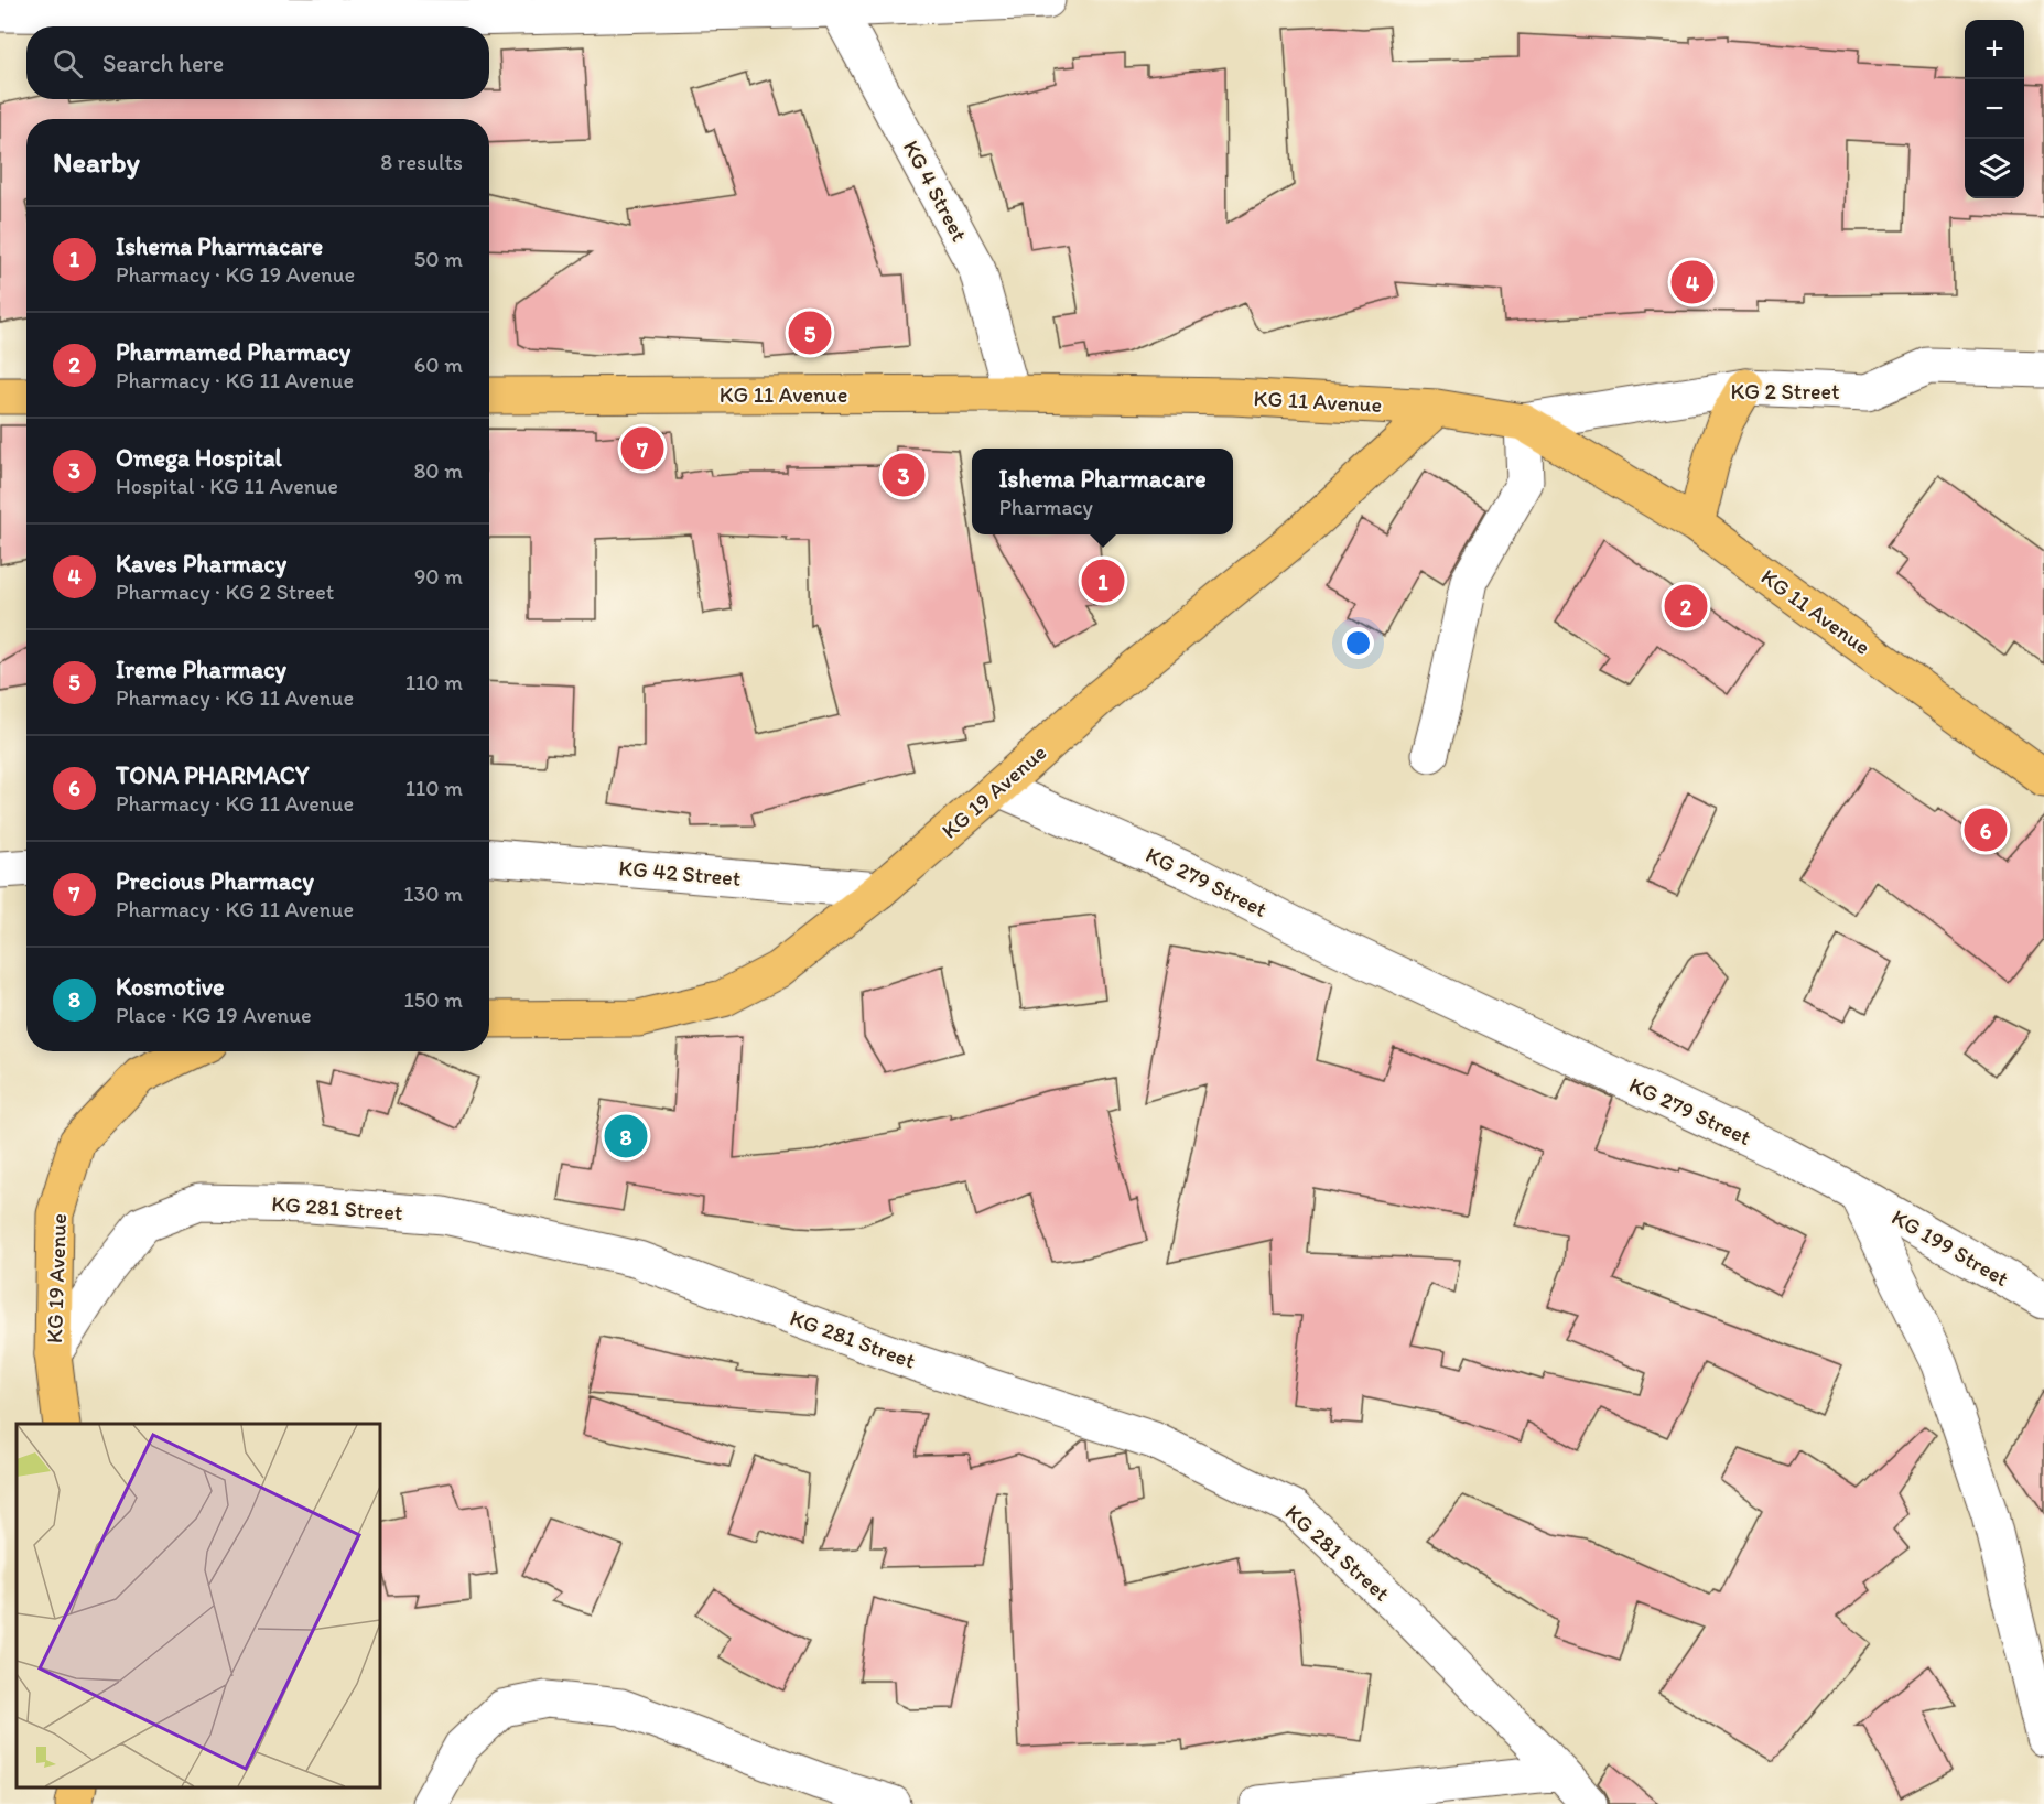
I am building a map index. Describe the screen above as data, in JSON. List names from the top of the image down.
{
  "streets": {
    "main road": ["KG 11 Avenue", "KG 19 Avenue"],
    "street": [
      "KG 4 Street",
      "KG 2 Street",
      "KG 42 Street",
      "KG 279 Street",
      "KG 281 Street",
      "KG 199 Street"
    ]
  },
  "crossings": [
    ["KG 4 Street", "KG 11 Avenue"],
    ["KG 2 Street", "KG 11 Avenue"],
    ["KG 11 Avenue", "KG 19 Avenue"],
    ["KG 19 Avenue", "KG 42 Street"],
    ["KG 19 Avenue", "KG 279 Street"],
    ["KG 19 Avenue", "KG 281 Street"],
    ["KG 279 Street", "KG 199 Street"]
  ],
  "page": {
    "map_buttons": ["+", "−"],
    "search": "Search here",
    "heading": ["Nearby", "8 results"],
    "list": [
      {
        "mark": "1",
        "name": "Ishema Pharmacare",
        "note": "Pharmacy · KG 19 Avenue",
        "value": "50 m"
      },
      {
        "mark": "2",
        "name": "Pharmamed Pharmacy",
        "note": "Pharmacy · KG 11 Avenue",
        "value": "60 m"
      },
      {
        "mark": "3",
        "name": "Omega Hospital",
        "note": "Hospital · KG 11 Avenue",
        "value": "80 m"
      },
      {
        "mark": "4",
        "name": "Kaves Pharmacy",
        "note": "Pharmacy · KG 2 Street",
        "value": "90 m"
      },
      {
        "mark": "5",
        "name": "Ireme Pharmacy",
        "note": "Pharmacy · KG 11 Avenue",
        "value": "110 m"
      },
      {
        "mark": "6",
        "name": "TONA PHARMACY",
        "note": "Pharmacy · KG 11 Avenue",
        "value": "110 m"
      },
      {
        "mark": "7",
        "name": "Precious Pharmacy",
        "note": "Pharmacy · KG 11 Avenue",
        "value": "130 m"
      },
      {
        "mark": "8",
        "name": "Kosmotive",
        "note": "Place · KG 19 Avenue",
        "value": "150 m"
      }
    ],
    "pins": [
      "4",
      "5",
      "7",
      "3",
      "1",
      "2",
      "6",
      "8"
    ],
    "popup": ["Ishema Pharmacare", "Pharmacy"]
  }
}
